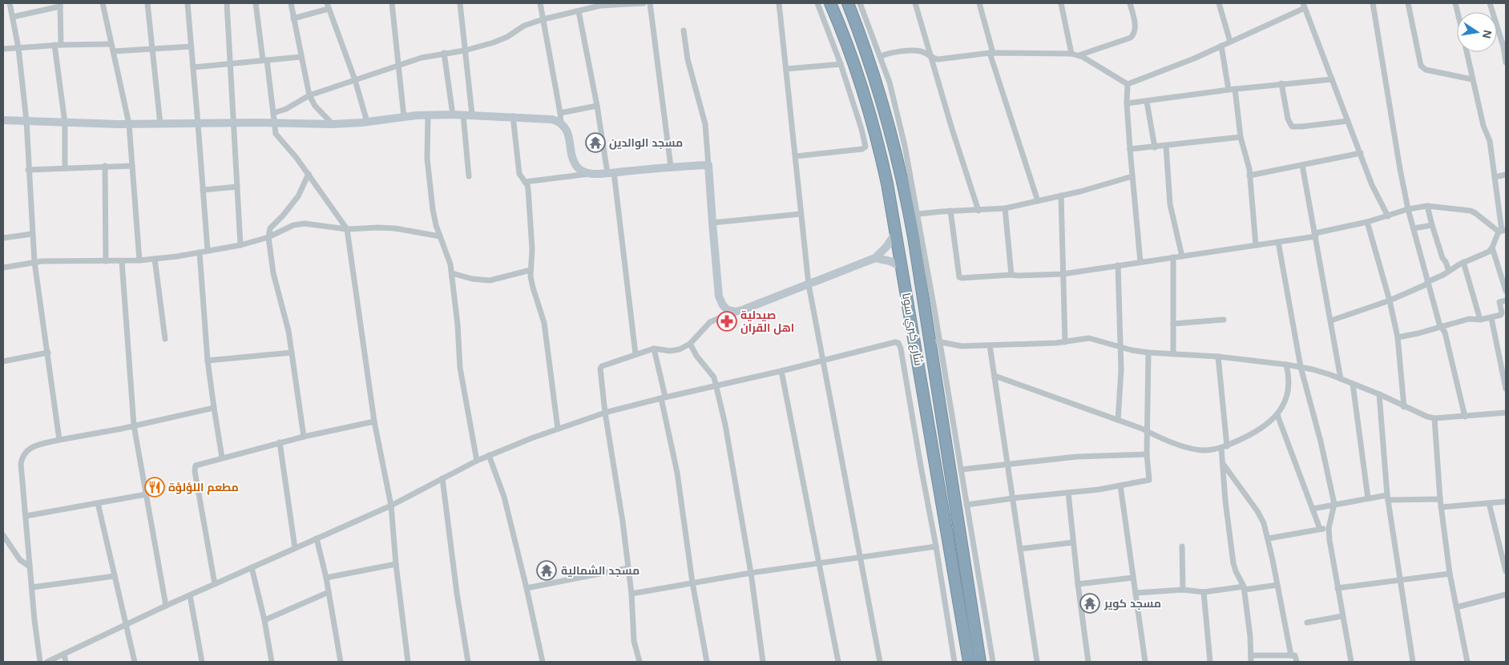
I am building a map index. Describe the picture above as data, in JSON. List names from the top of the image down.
{
  "streets": {
    "highway": ["شارع كبري سوبا"]
  },
  "places": {
    "temple": ["مسجد الوالدين", "مسجد الشمالية", "مسجد كوير"],
    "pharmacy": ["صيدلية اهل القران"],
    "restaurant": ["مطعم اللؤلؤة"]
  },
  "north": "right"
}
